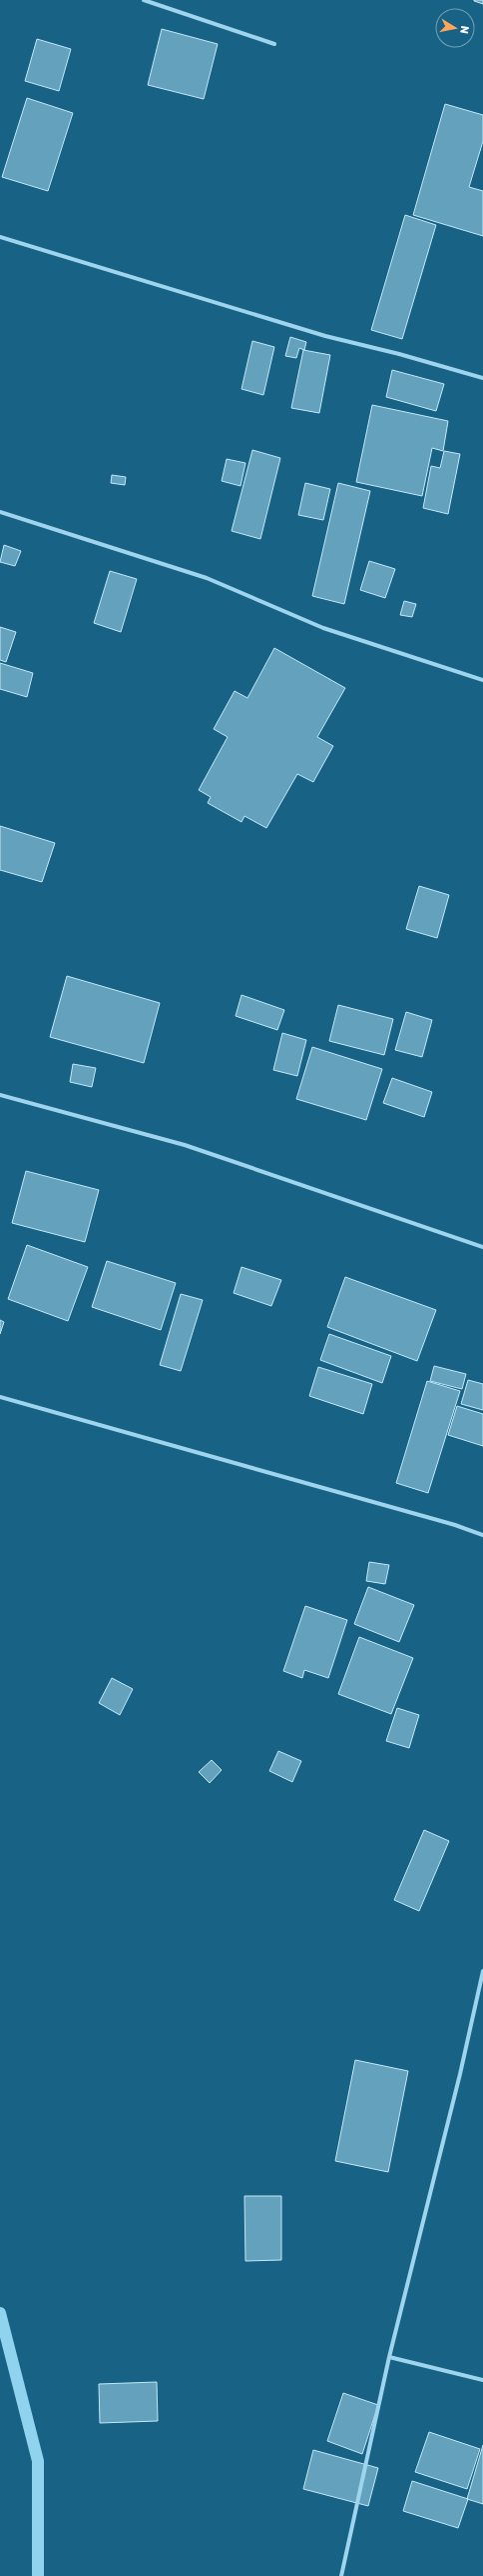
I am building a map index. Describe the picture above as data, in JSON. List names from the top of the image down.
{
  "north": "right"
}
